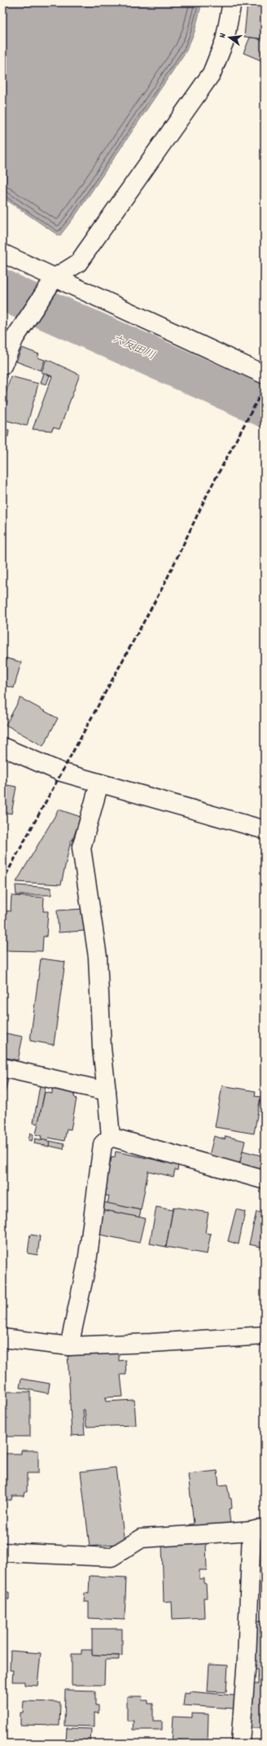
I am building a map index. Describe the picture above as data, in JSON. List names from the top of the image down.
{
  "water": ["六反田川"],
  "north": "left"
}
